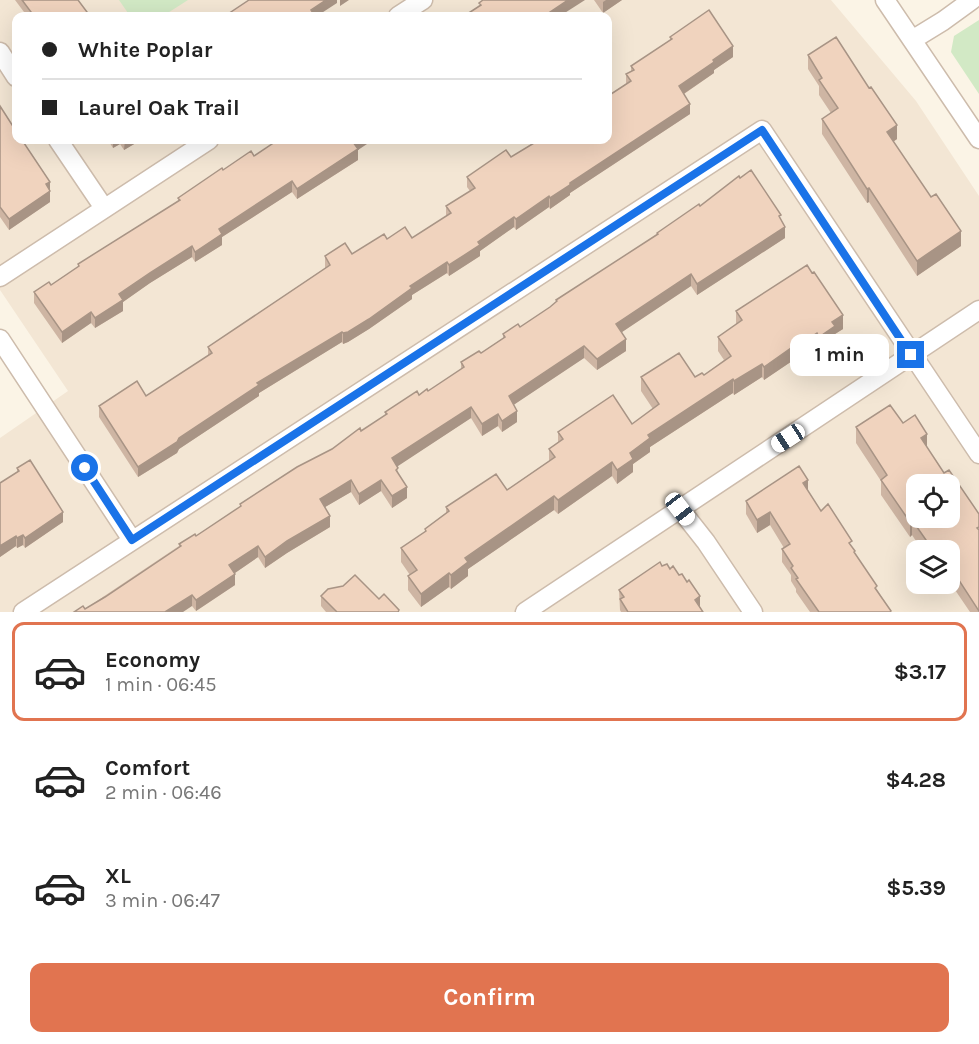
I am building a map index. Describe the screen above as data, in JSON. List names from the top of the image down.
{
  "page": {
    "banner": ["White Poplar", "Laurel Oak Trail"],
    "bubble": "1 min",
    "list": [
      {
        "name": "Economy",
        "note": "1 min · 06:45",
        "value": "$3.17"
      },
      {
        "name": "Comfort",
        "note": "2 min · 06:46",
        "value": "$4.28"
      },
      {
        "name": "XL",
        "note": "3 min · 06:47",
        "value": "$5.39"
      }
    ],
    "buttons": "Confirm"
  }
}
